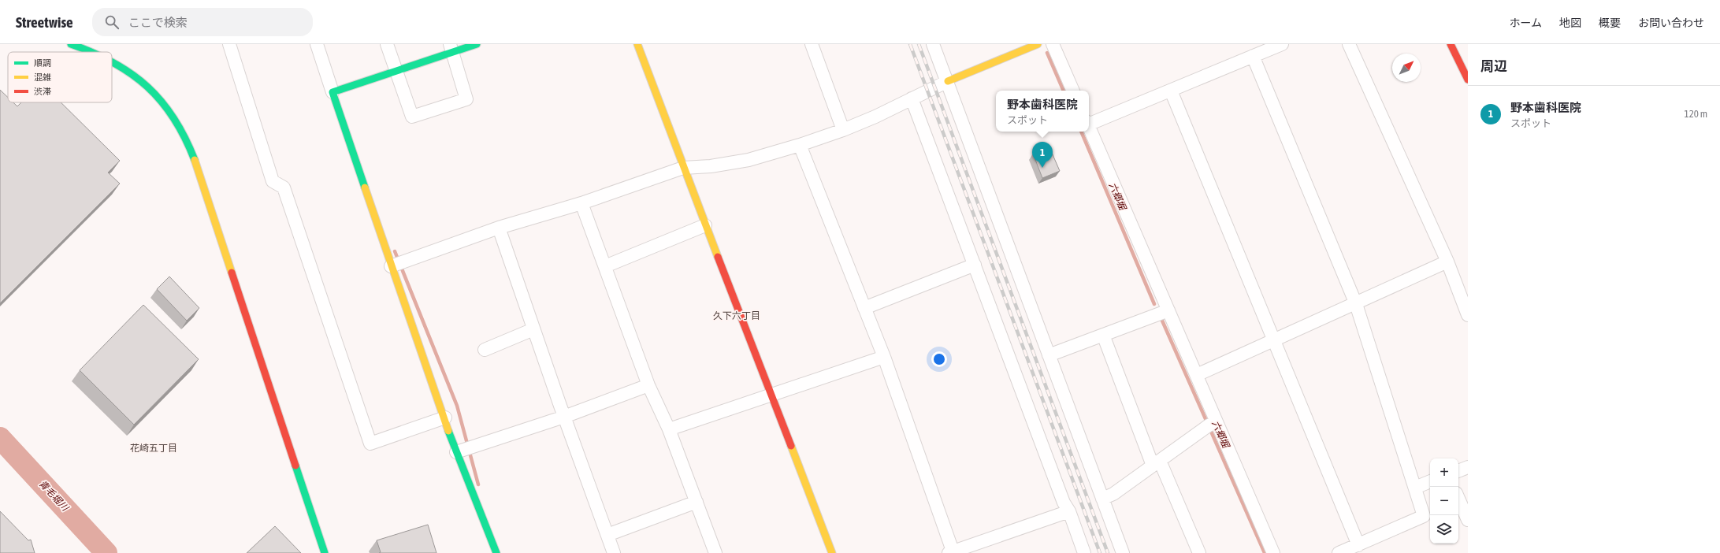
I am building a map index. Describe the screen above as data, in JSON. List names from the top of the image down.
{
  "districts": ["久下六丁目", "花崎五丁目"],
  "water": ["六郷堀", "青毛堀川"],
  "legend": ["順調", "混雑", "渋滞"],
  "north": "top right",
  "page": {
    "header": "Streetwise",
    "search": "ここで検索",
    "nav": [
      "ホーム",
      "地図",
      "概要",
      "お問い合わせ"
    ],
    "heading": "周辺",
    "list": [
      {
        "mark": "1",
        "name": "野本歯科医院",
        "note": "スポット",
        "value": "120 m"
      }
    ],
    "popup": ["野本歯科医院", "スポット"],
    "pins": "1",
    "map_buttons": ["+", "−"]
  }
}
